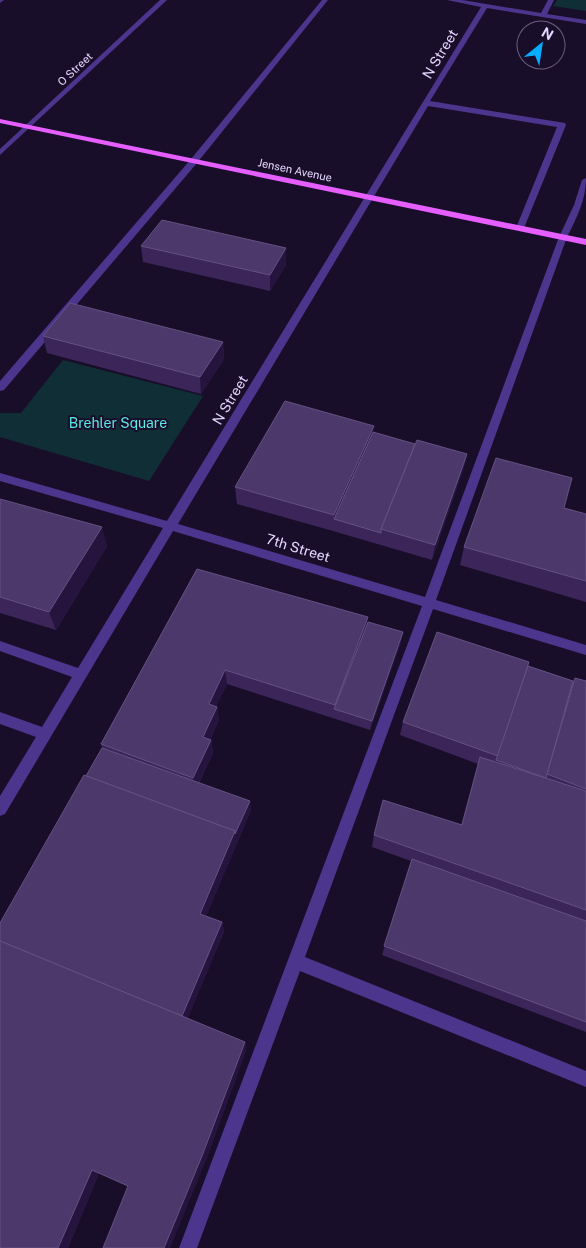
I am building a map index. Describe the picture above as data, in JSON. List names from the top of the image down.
{
  "streets": {
    "main road": ["Jensen Avenue"],
    "street": ["N Street", "O Street", "7th Street"]
  },
  "crossings": [
    ["N Street", "Jensen Avenue"],
    ["N Street", "7th Street"],
    ["O Street", "Jensen Avenue"]
  ],
  "parks": ["Brehler Square"],
  "north": "top right"
}
